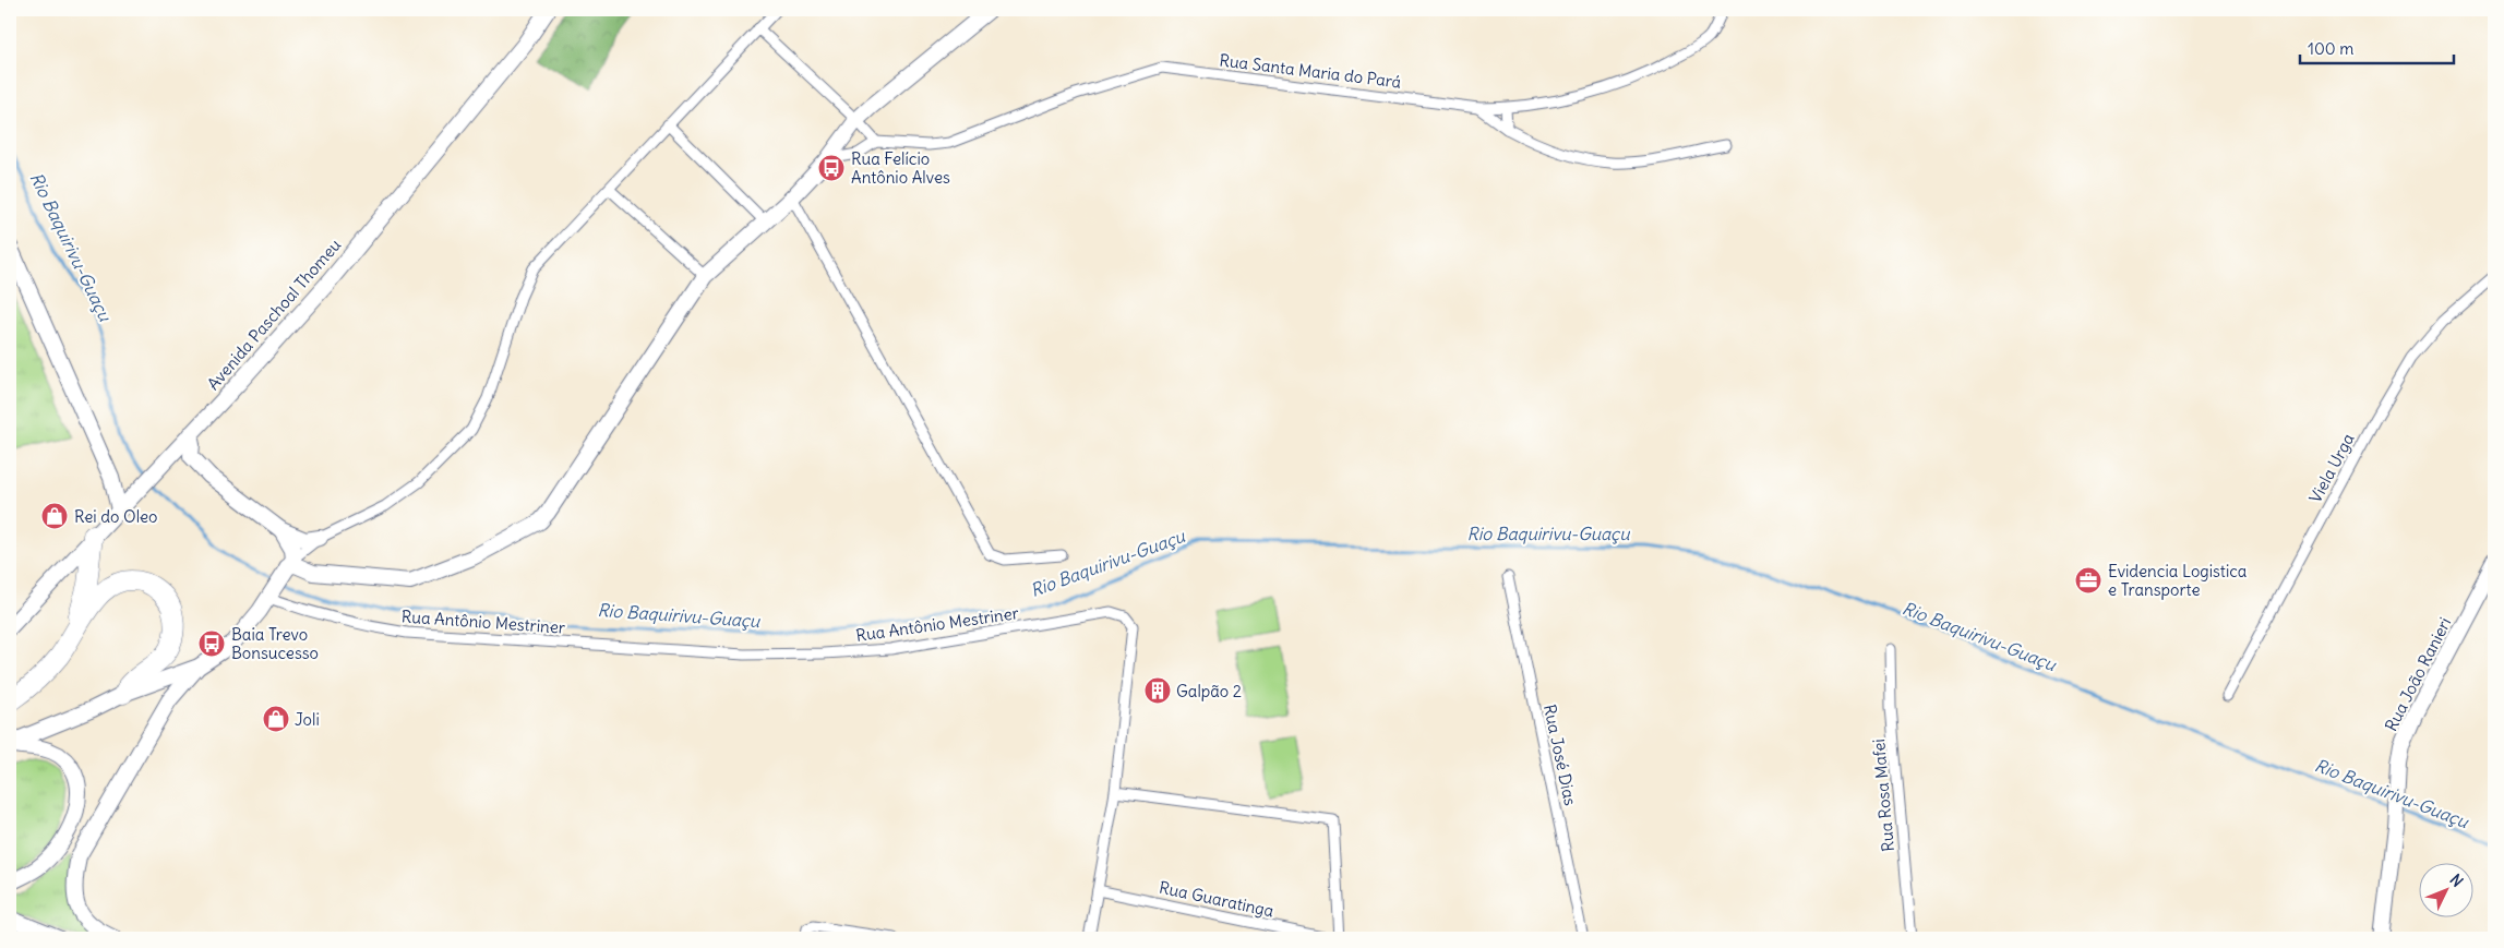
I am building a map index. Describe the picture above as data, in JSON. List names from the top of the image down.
{
  "streets": {
    "main road": ["Avenida Paschoal Thomeu", "Rua João Ranieri"],
    "street": [
      "Rua Santa Maria do Pará",
      "Viela Urga",
      "Rua Antônio Mestriner",
      "Rua José Dias",
      "Rua Rosa Mafei",
      "Rua Guaratinga"
    ]
  },
  "water": ["Rio Baquirivu-Guaçu"],
  "places": {
    "bus stop": ["Rua Felício Antônio Alves", "Baia Trevo Bonsucesso"],
    "shop": ["Rei do Oleo", "Joli"],
    "office": ["Evidencia Logistica e Transporte"],
    "building": ["Galpão 2"]
  },
  "scale_bar": "100 m",
  "north": "top right"
}
